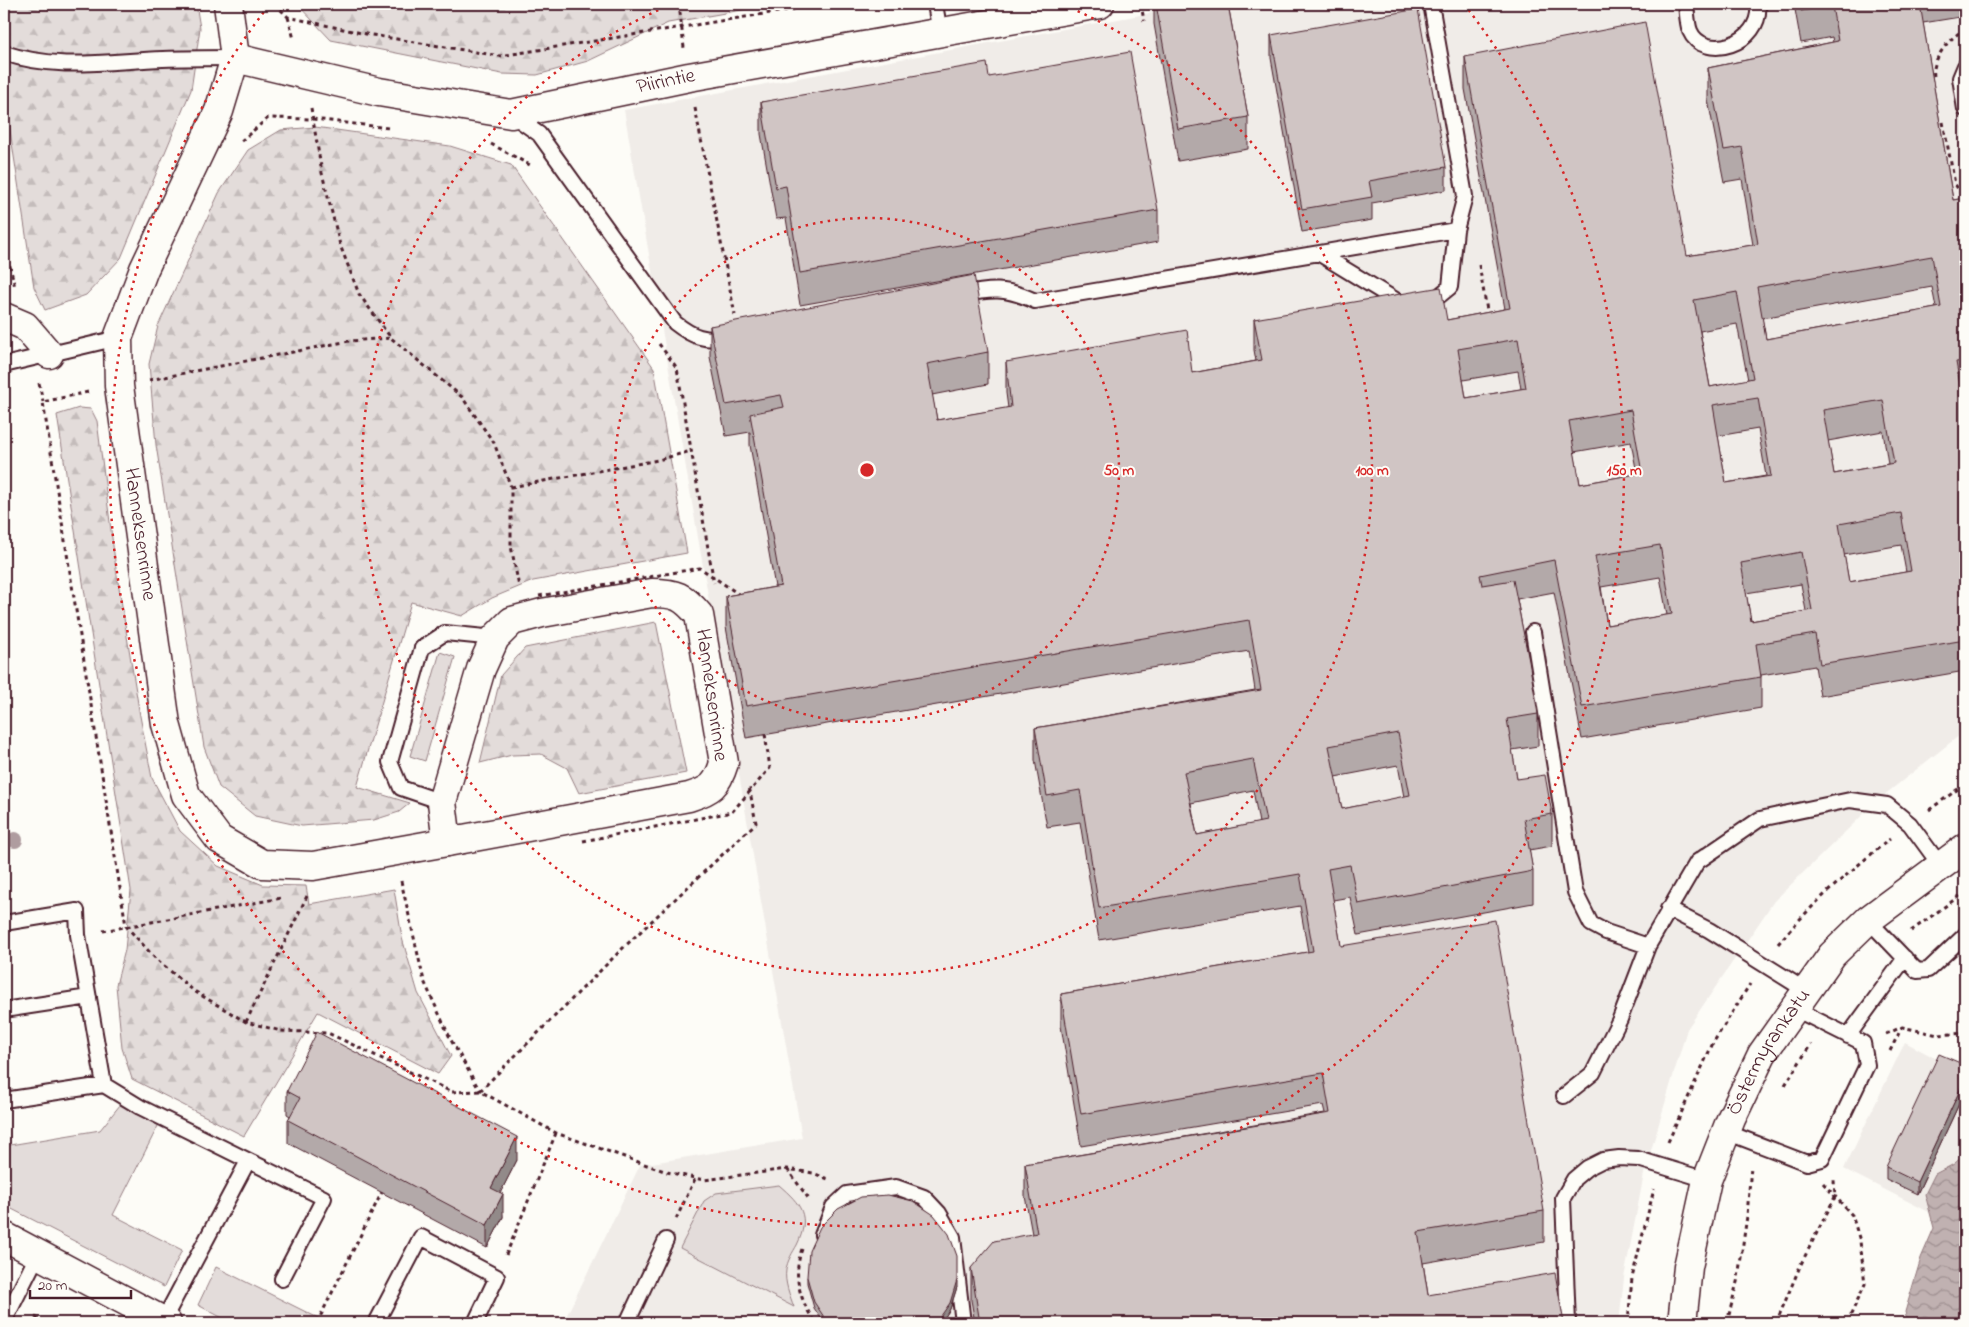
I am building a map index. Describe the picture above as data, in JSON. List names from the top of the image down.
{
  "streets": {
    "street": ["Piirintie", "Hanneksenrinne", "Östermyrankatu"]
  },
  "crossings": [
    ["Piirintie", "Hanneksenrinne"]
  ],
  "scale_bar": "20 m",
  "rings": ["50 m", "100 m", "150 m"]
}
